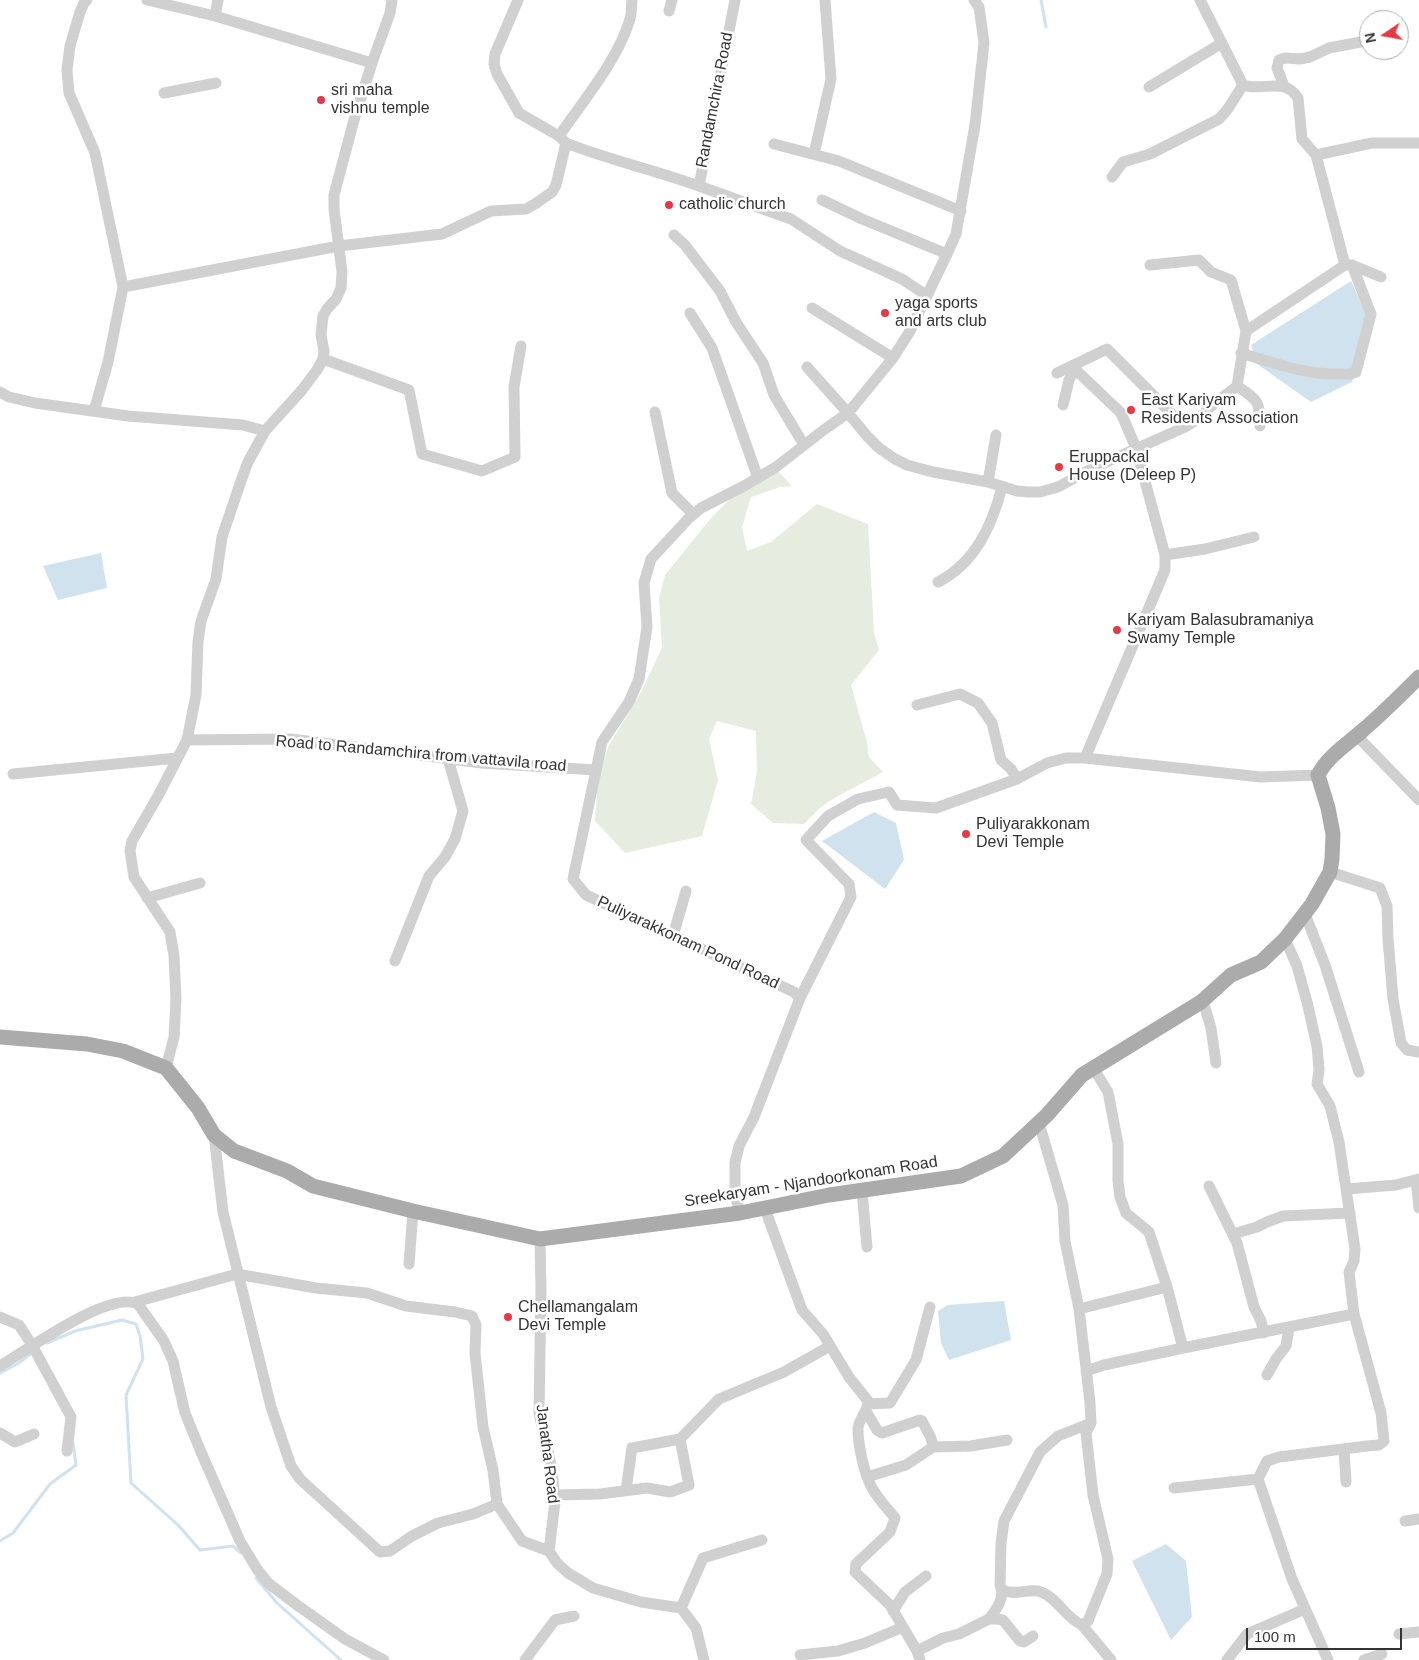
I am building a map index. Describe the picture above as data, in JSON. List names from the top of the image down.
{
  "streets": {
    "main road": ["Sreekaryam - Njandoorkonam Road"],
    "street": [
      "Randamchira Road",
      "Road to Randamchira from vattavila road",
      "Puliyarakkonam Pond Road",
      "Janatha Road"
    ]
  },
  "crossings": [
    ["Road to Randamchira from vattavila road", "Puliyarakkonam Pond Road"],
    ["Sreekaryam - Njandoorkonam Road", "Janatha Road"]
  ],
  "places": [
    "sri maha vishnu temple",
    "catholic church",
    "yaga sports and arts club",
    "East Kariyam Residents Association",
    "Eruppackal House (Deleep P)",
    "Kariyam Balasubramaniya Swamy Temple",
    "Puliyarakkonam Devi Temple",
    "Chellamangalam Devi Temple"
  ],
  "scale_bar": "100 m",
  "north": "left"
}
